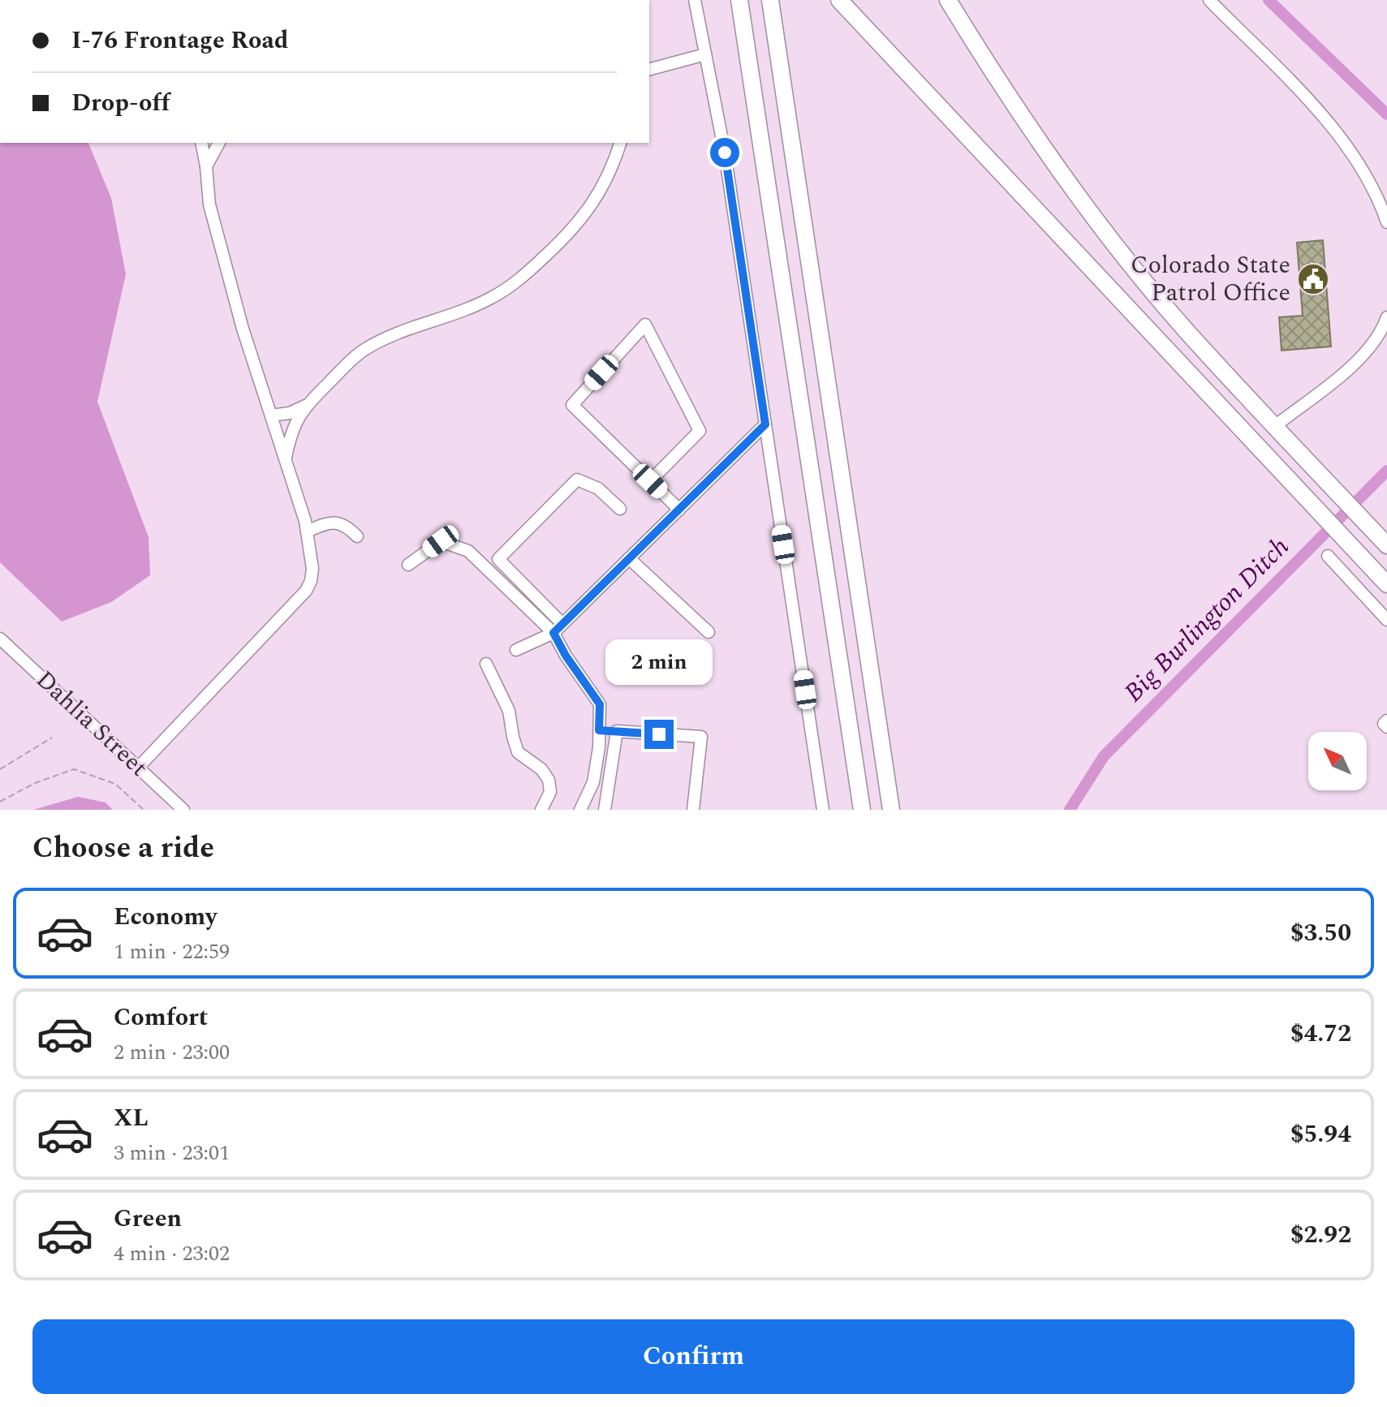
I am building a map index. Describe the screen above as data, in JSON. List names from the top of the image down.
{
  "streets": {
    "street": ["Dahlia Street"]
  },
  "water": ["Big Burlington Ditch"],
  "places": {
    "public building": ["Colorado State Patrol Office"]
  },
  "north": "top left",
  "page": {
    "banner": ["I-76 Frontage Road", "Drop-off"],
    "bubble": "2 min",
    "heading": "Choose a ride",
    "list": [
      {
        "name": "Economy",
        "note": "1 min · 22:59",
        "value": "$3.50"
      },
      {
        "name": "Comfort",
        "note": "2 min · 23:00",
        "value": "$4.72"
      },
      {
        "name": "XL",
        "note": "3 min · 23:01",
        "value": "$5.94"
      },
      {
        "name": "Green",
        "note": "4 min · 23:02",
        "value": "$2.92"
      }
    ],
    "buttons": "Confirm"
  }
}
